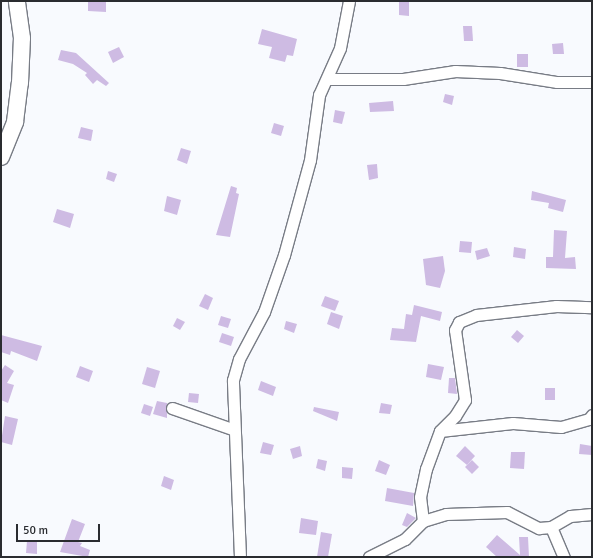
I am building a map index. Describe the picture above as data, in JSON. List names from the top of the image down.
{
  "scale_bar": "50 m"
}
